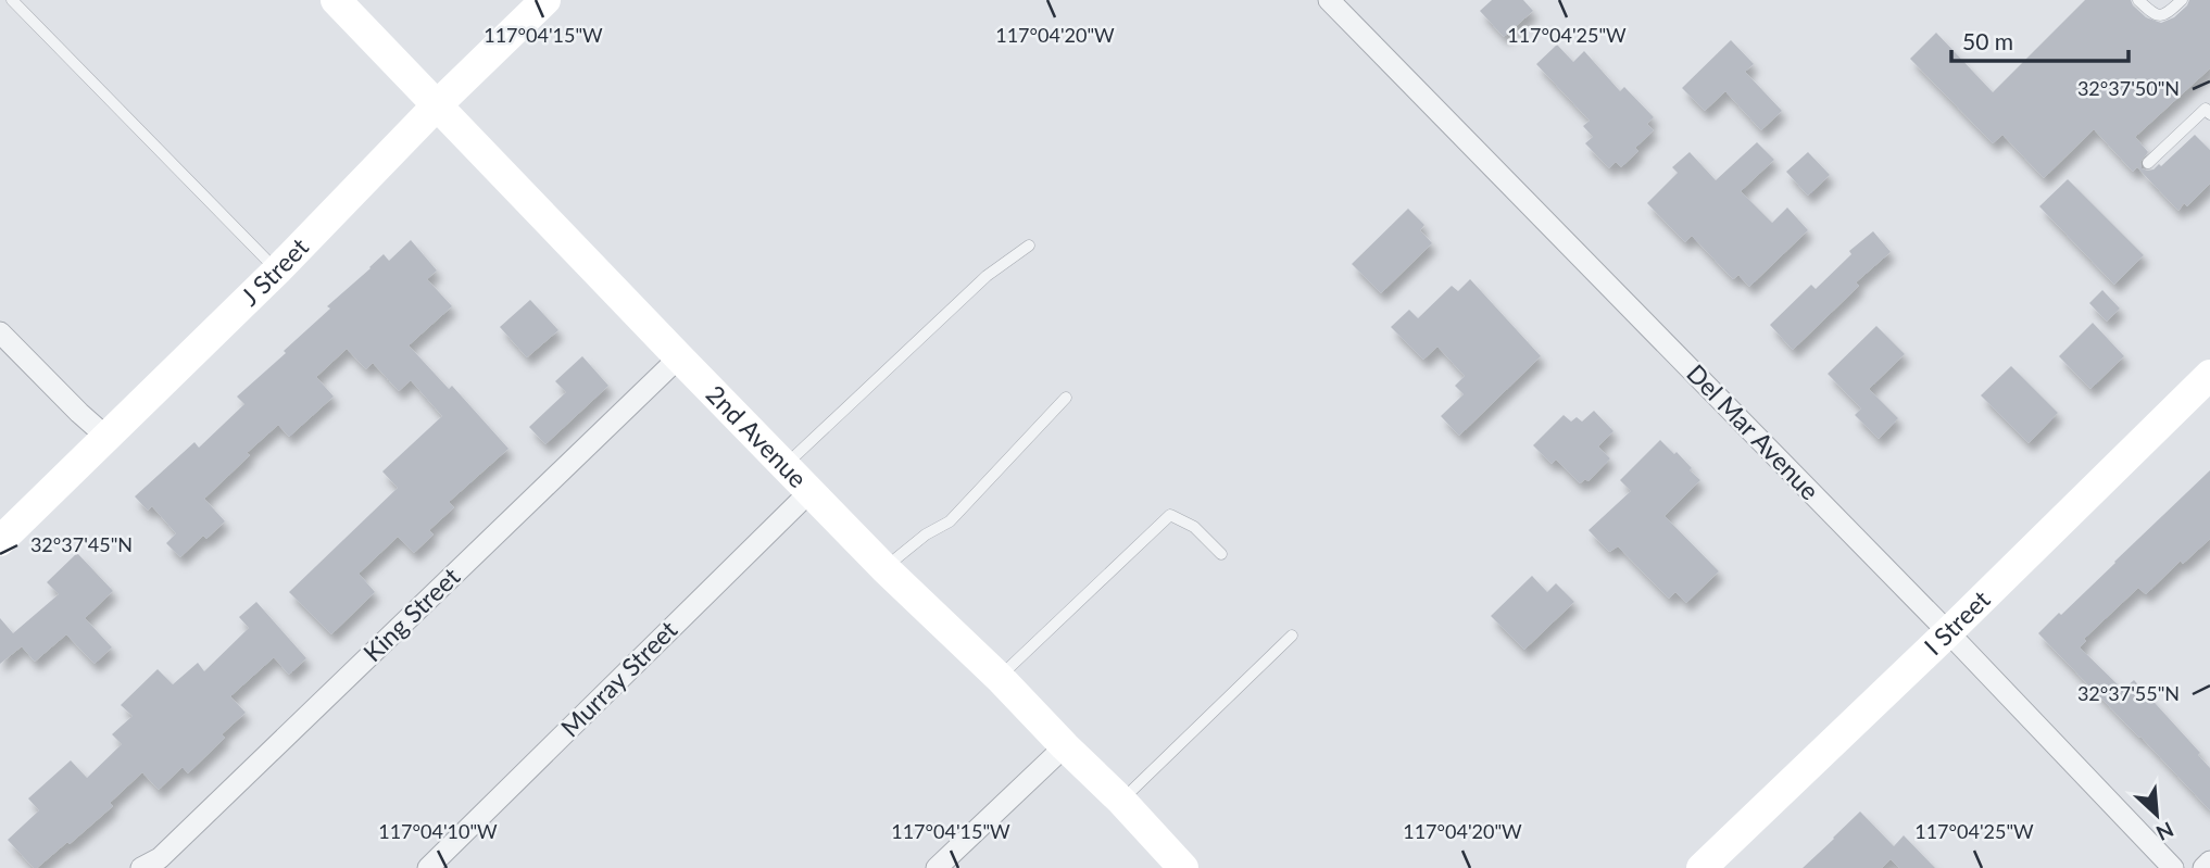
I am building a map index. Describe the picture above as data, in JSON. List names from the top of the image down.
{
  "streets": {
    "street": [
      "J Street",
      "Del Mar Avenue",
      "2nd Avenue",
      "King Street",
      "I Street",
      "Murray Street"
    ]
  },
  "crossings": [
    ["J Street", "2nd Avenue"],
    ["Del Mar Avenue", "I Street"],
    ["2nd Avenue", "King Street"],
    ["2nd Avenue", "Murray Street"]
  ],
  "scale_bar": "50 m",
  "north": "bottom right",
  "coordinates": [
    "117°04'15\"W",
    "117°04'20\"W",
    "117°04'25\"W",
    "32°37'50\"N",
    "32°37'45\"N",
    "32°37'55\"N",
    "117°04'10\"W"
  ]
}
